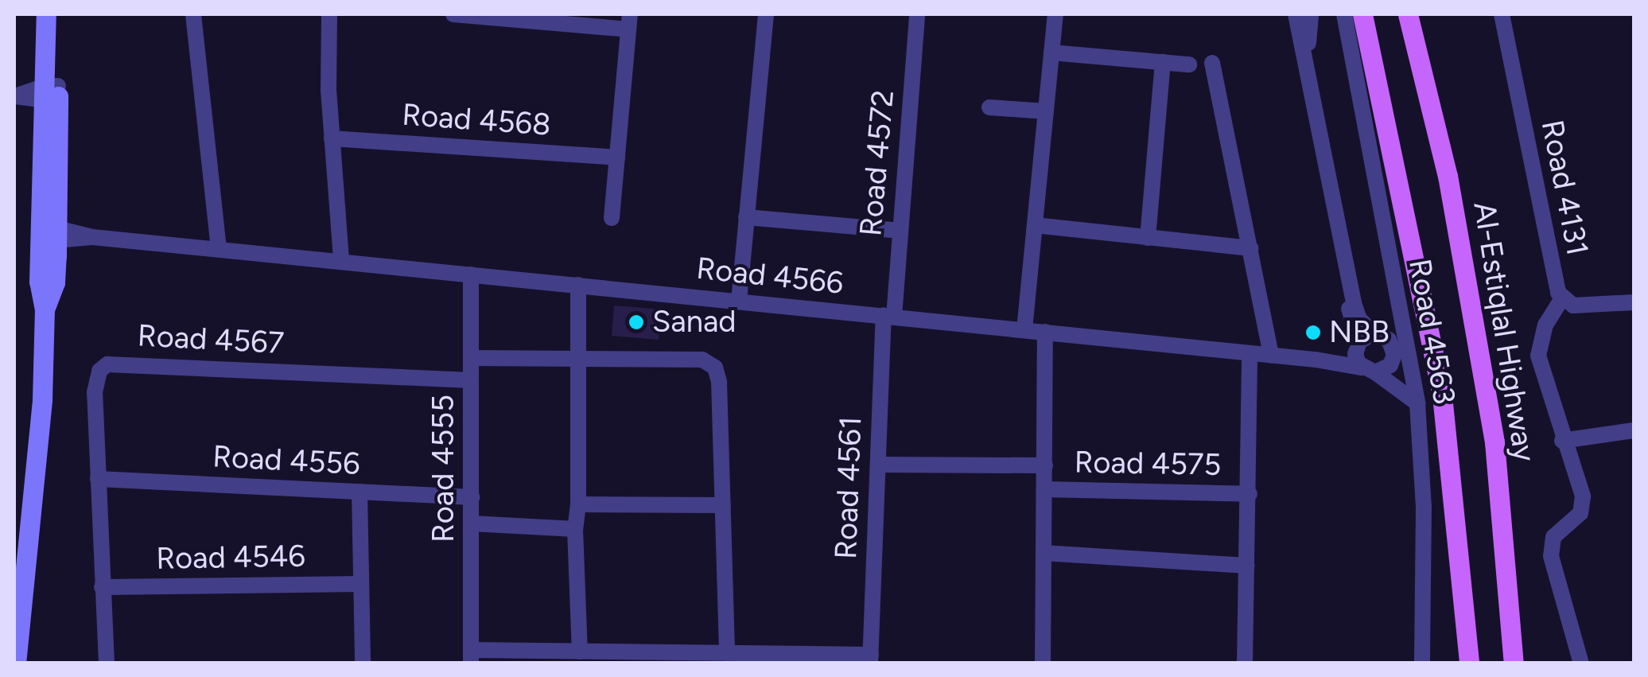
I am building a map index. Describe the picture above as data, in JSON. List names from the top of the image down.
{
  "streets": {
    "main road": ["Al-Estiqlal Highway"],
    "street": [
      "Road 4568",
      "Road 4572",
      "Road 4131",
      "Road 4566",
      "Road 4563",
      "Road 4567",
      "Road 4556",
      "Road 4575",
      "Road 4555",
      "Road 4561",
      "Road 4546"
    ]
  },
  "crossings": [
    ["Road 4572", "Road 4566"],
    ["Road 4572", "Road 4561"],
    ["Road 4566", "Road 4575"],
    ["Road 4566", "Road 4555"],
    ["Road 4566", "Road 4561"],
    ["Road 4567", "Road 4556"],
    ["Road 4567", "Road 4555"],
    ["Road 4567", "Road 4546"],
    ["Road 4556", "Road 4555"],
    ["Road 4575", "Road 4561"]
  ],
  "places": ["Sanad", "NBB"]
}
